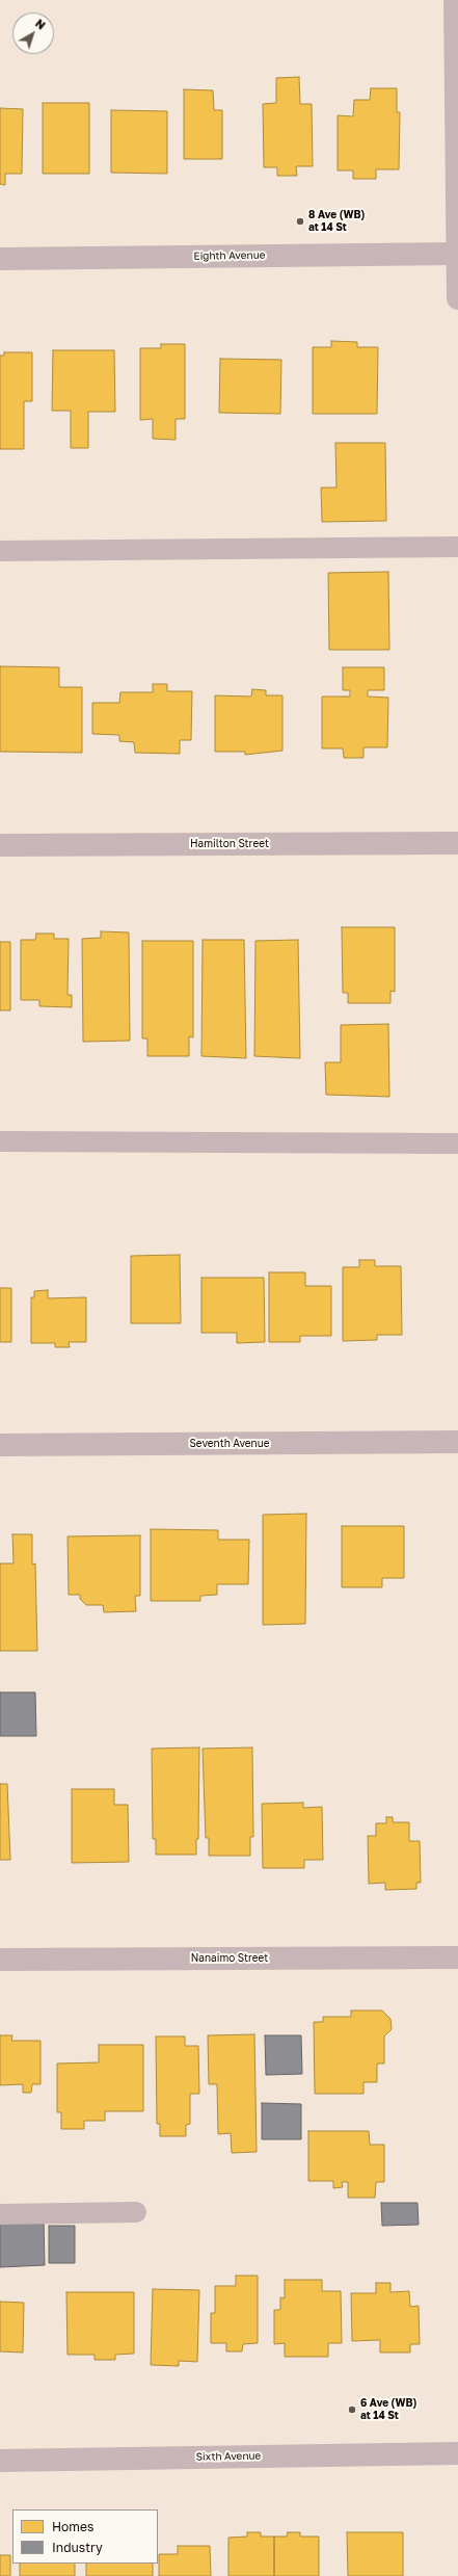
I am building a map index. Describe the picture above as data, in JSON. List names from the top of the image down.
{
  "streets": {
    "street": [
      "Eighth Avenue",
      "Hamilton Street",
      "Seventh Avenue",
      "Nanaimo Street",
      "Sixth Avenue"
    ]
  },
  "places": ["8 Ave (WB) at 14 St", "6 Ave (WB) at 14 St"],
  "legend": ["Homes", "Industry"],
  "north": "top right"
}
